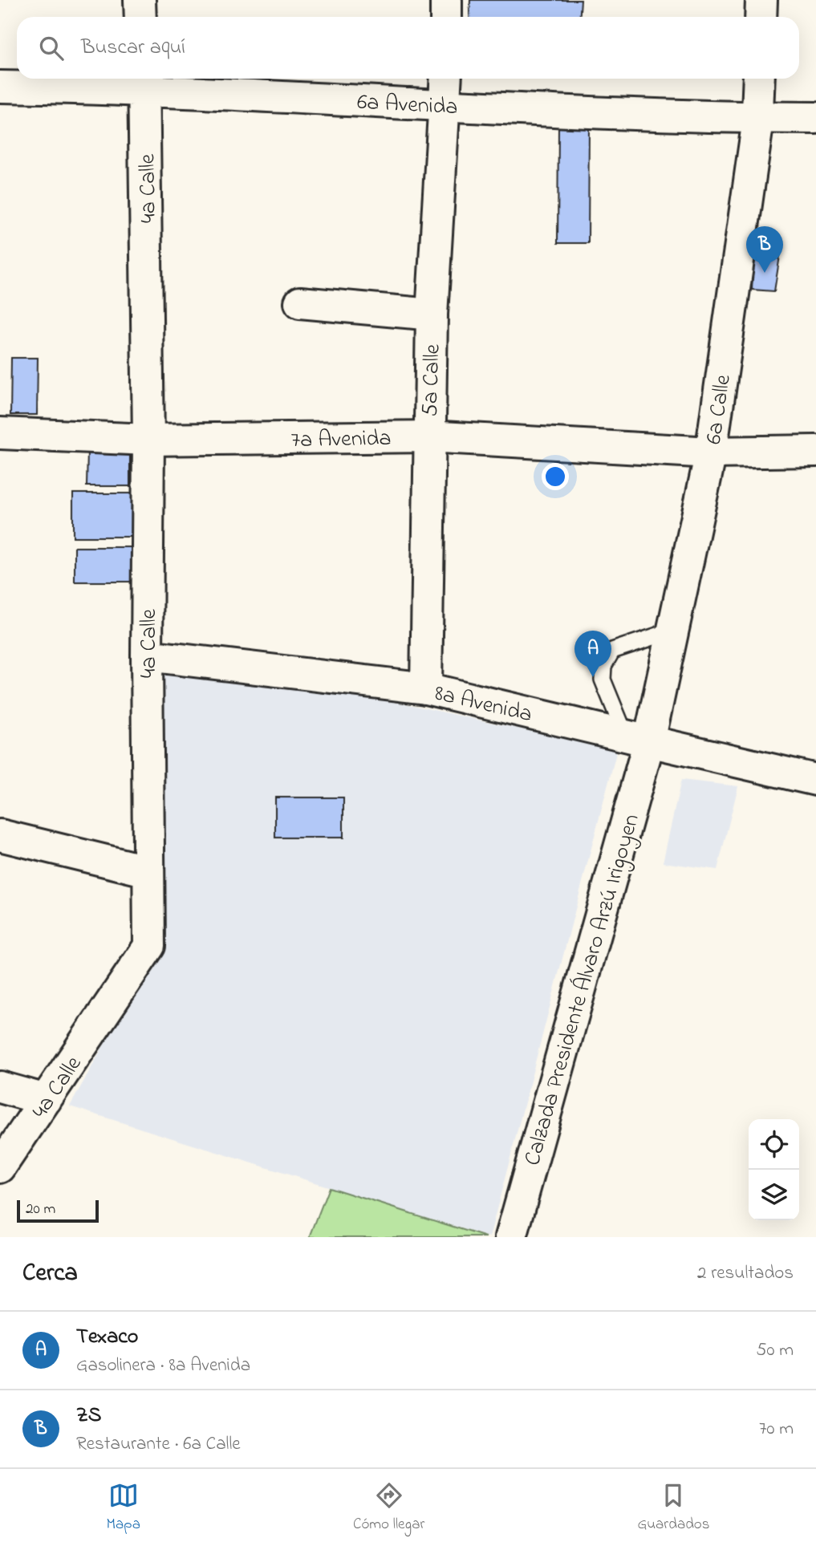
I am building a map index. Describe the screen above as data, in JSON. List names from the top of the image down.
{
  "streets": {
    "street": [
      "6a Avenida",
      "4a Calle",
      "5a Calle",
      "6a Calle",
      "7a Avenida",
      "8a Avenida",
      "Calzada Presidente Álvaro Arzú Irigoyen"
    ]
  },
  "crossings": [
    ["6a Avenida", "4a Calle"],
    ["6a Avenida", "5a Calle"],
    ["6a Avenida", "6a Calle"],
    ["4a Calle", "7a Avenida"],
    ["4a Calle", "8a Avenida"],
    ["5a Calle", "7a Avenida"],
    ["5a Calle", "8a Avenida"],
    ["6a Calle", "7a Avenida"],
    ["6a Calle", "8a Avenida"],
    ["6a Calle", "Calzada Presidente Álvaro Arzú Irigoyen"],
    ["8a Avenida", "Calzada Presidente Álvaro Arzú Irigoyen"]
  ],
  "scale_bar": "20 m",
  "page": {
    "search": "Buscar aquí",
    "pins": ["B", "A"],
    "scale": "20 m",
    "heading": ["Cerca", "2 resultados"],
    "list": [
      {
        "mark": "A",
        "name": "Texaco",
        "note": "Gasolinera · 8a Avenida",
        "value": "50 m"
      },
      {
        "mark": "B",
        "name": "ZS",
        "note": "Restaurante · 6a Calle",
        "value": "70 m"
      }
    ],
    "nav": ["Mapa", "Cómo llegar", "Guardados"]
  }
}
